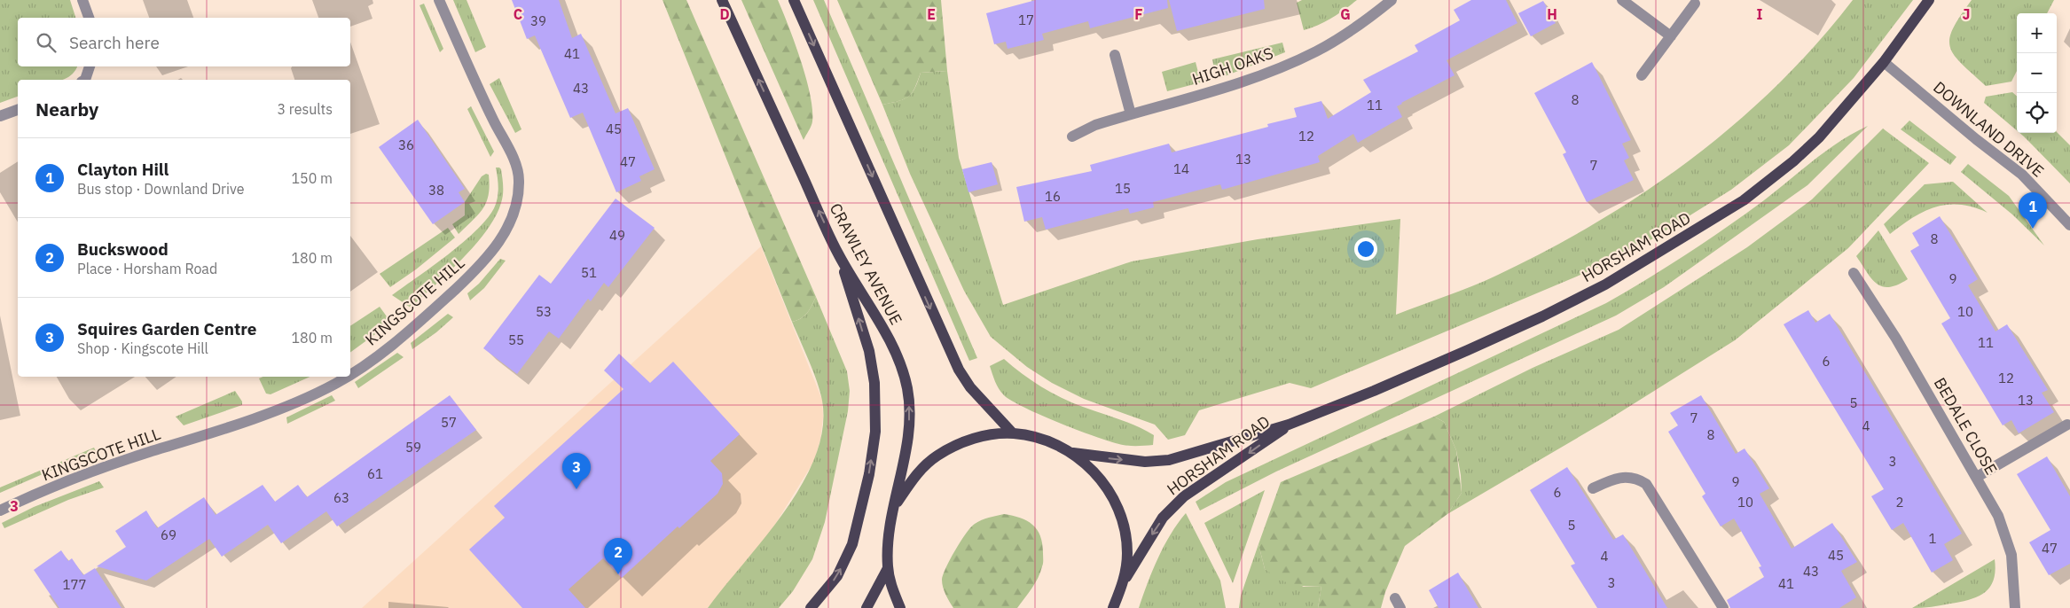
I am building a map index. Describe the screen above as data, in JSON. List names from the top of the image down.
{
  "streets": {
    "main road": ["HORSHAM ROAD", "CRAWLEY AVENUE"],
    "street": [
      "HIGH OAKS",
      "DOWNLAND DRIVE",
      "KINGSCOTE HILL",
      "BEDALE CLOSE"
    ]
  },
  "crossings": [
    ["DOWNLAND DRIVE", "HORSHAM ROAD"]
  ],
  "house_numbers": [
    "17",
    "39",
    "41",
    "43",
    "8",
    "11",
    "45",
    "12",
    "36",
    "13",
    "47",
    "7",
    "14",
    "15",
    "38",
    "16",
    "49",
    "8",
    "51",
    "9",
    "53",
    "10",
    "55",
    "11",
    "6",
    "12",
    "13",
    "5",
    "7",
    "57",
    "4",
    "8",
    "59",
    "3",
    "61",
    "9",
    "6",
    "63",
    "10",
    "2",
    "5",
    "69",
    "1",
    "47",
    "45",
    "4",
    "43",
    "3",
    "41",
    "177"
  ],
  "page": {
    "map_buttons": ["+", "−"],
    "search": "Search here",
    "heading": ["Nearby", "3 results"],
    "list": [
      {
        "mark": "1",
        "name": "Clayton Hill",
        "note": "Bus stop · Downland Drive",
        "value": "150 m"
      },
      {
        "mark": "2",
        "name": "Buckswood",
        "note": "Place · Horsham Road",
        "value": "180 m"
      },
      {
        "mark": "3",
        "name": "Squires Garden Centre",
        "note": "Shop · Kingscote Hill",
        "value": "180 m"
      }
    ],
    "pins": ["1", "3", "2"]
  },
  "grid": {
    "columns": [
      "C",
      "D",
      "E",
      "F",
      "G",
      "H",
      "I",
      "J"
    ],
    "rows": ["3"]
  }
}
